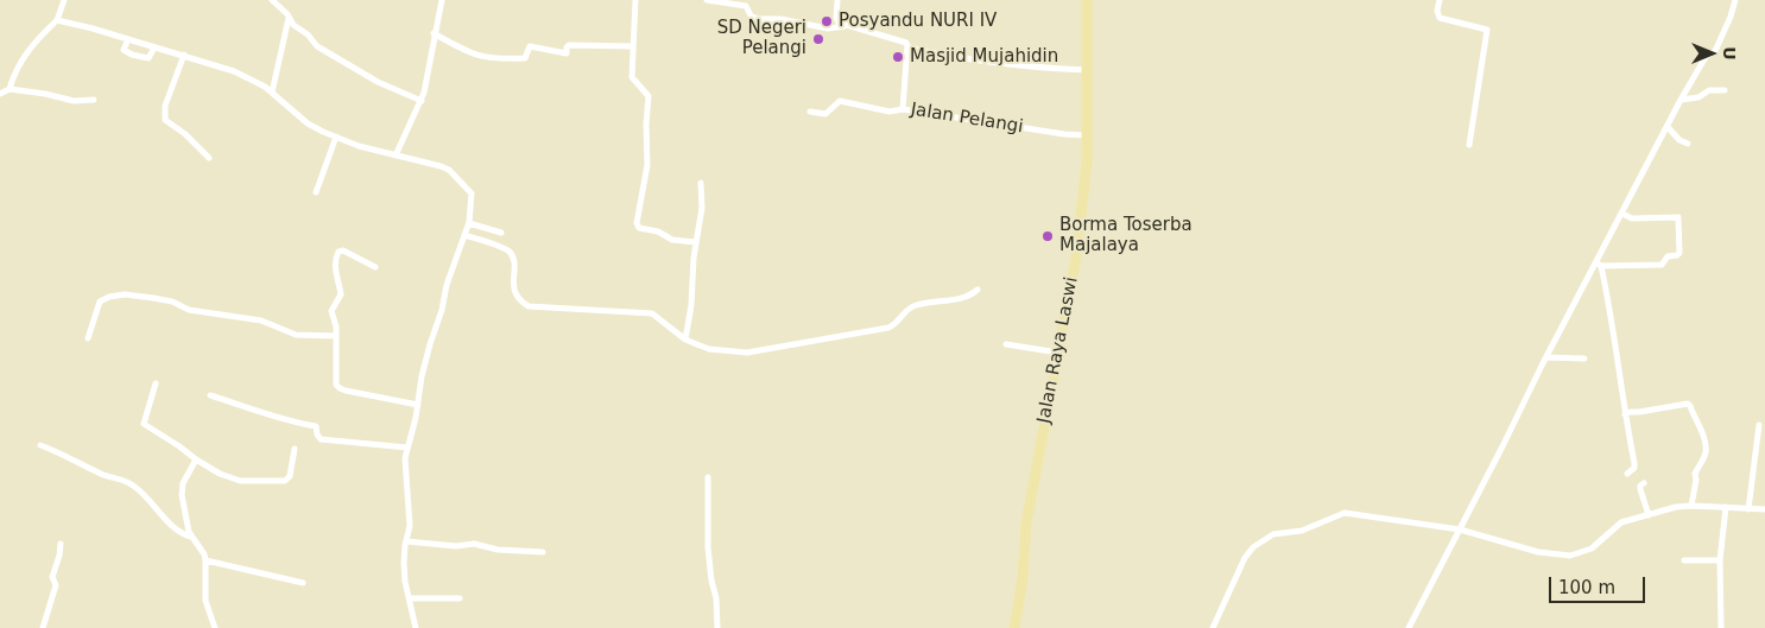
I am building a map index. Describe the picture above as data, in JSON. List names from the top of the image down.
{
  "streets": {
    "main road": ["Jalan Raya Laswi"],
    "street": ["Jalan Pelangi"]
  },
  "crossings": [
    ["Jalan Pelangi", "Jalan Raya Laswi"]
  ],
  "places": [
    "Posyandu NURI IV",
    "SD Negeri Pelangi",
    "Masjid Mujahidin",
    "Borma Toserba Majalaya"
  ],
  "scale_bar": "100 m",
  "north": "right"
}
